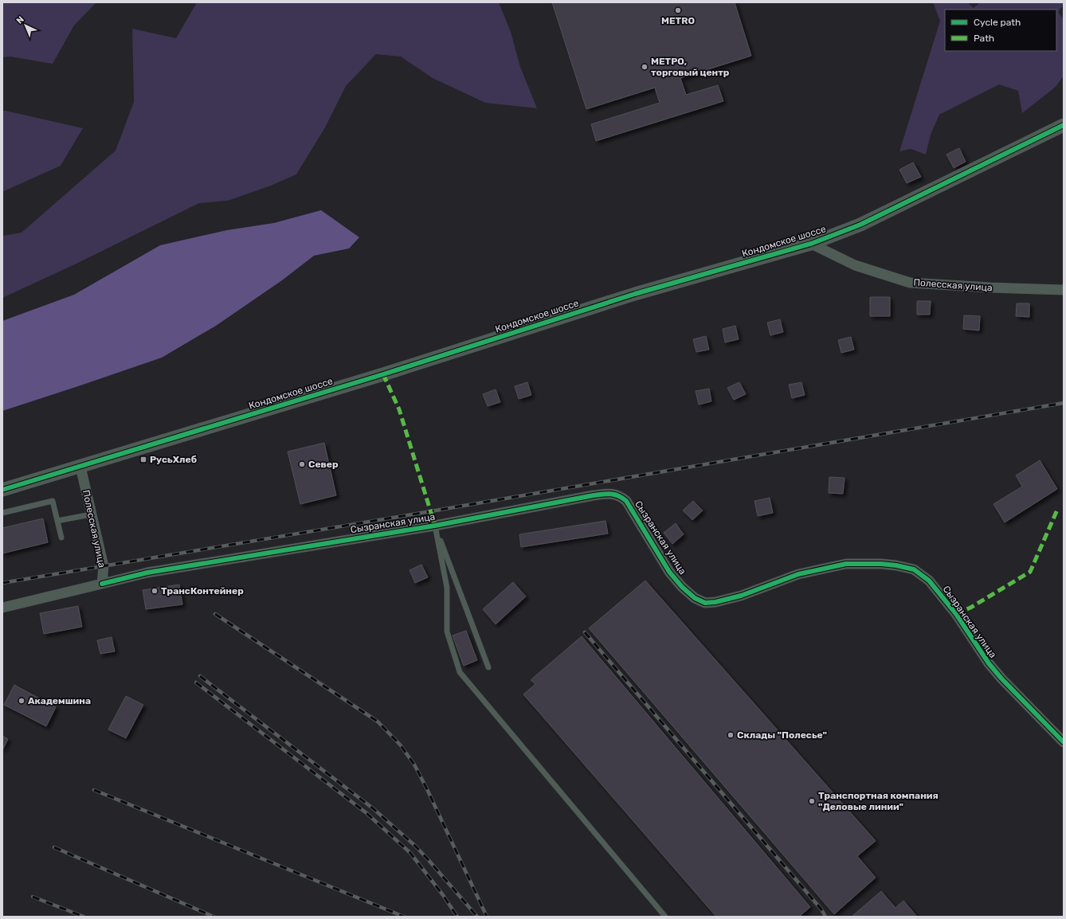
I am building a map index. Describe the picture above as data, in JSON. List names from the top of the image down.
{
  "streets": {
    "street": ["Кондомское шоссе", "Полесская улица", "Сызранская улица"]
  },
  "crossings": [
    ["Кондомское шоссе", "Полесская улица"],
    ["Полесская улица", "Сызранская улица"]
  ],
  "places": {
    "other": [
      "METRO",
      "МЕТРО, торговый центр",
      "Север",
      "ТрансКонтейнер",
      "Академшина",
      "Склады \"Полесье\"",
      "Транспортная компания \"Деловые линии\""
    ],
    "transit": ["РусьХлеб"]
  },
  "legend": ["Cycle path", "Path"],
  "north": "top left"
}
